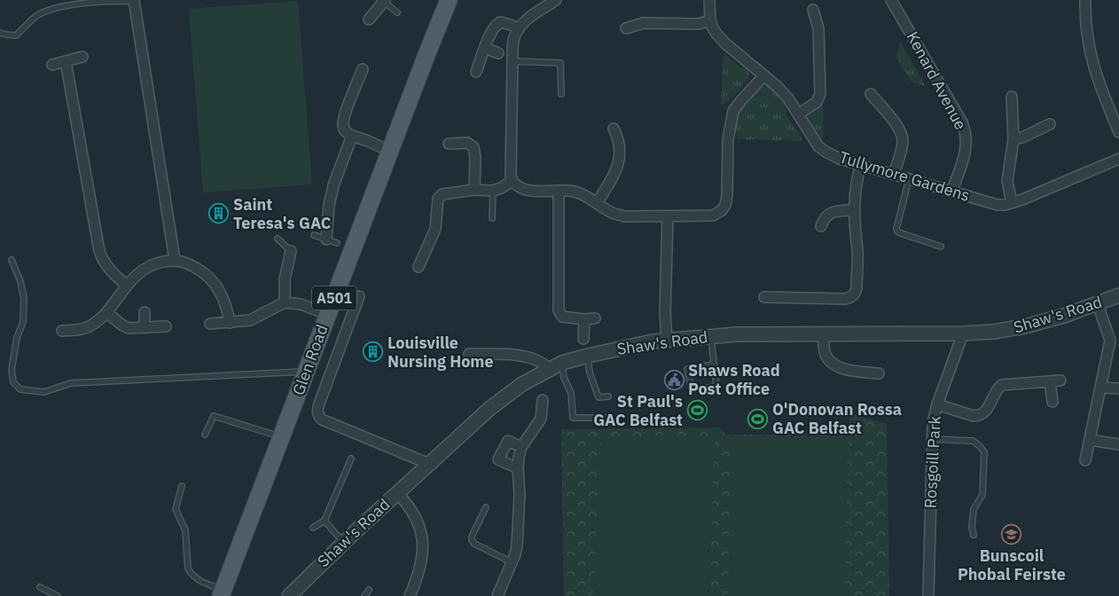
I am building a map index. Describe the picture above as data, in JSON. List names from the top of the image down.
{
  "streets": {
    "main road": ["A501", "Glen Road"],
    "street": [
      "Kenard Avenue",
      "Tullymore Gardens",
      "Shaw's Road",
      "Rosgoill Park"
    ]
  },
  "crossings": [
    ["Kenard Avenue", "Tullymore Gardens"],
    ["Shaw's Road", "Rosgoill Park"]
  ],
  "places": {
    "building": ["Saint Teresa's GAC", "Louisville Nursing Home"],
    "public building": ["Shaws Road Post Office"],
    "sports": ["St Paul's GAC Belfast", "O'Donovan Rossa GAC Belfast"],
    "school or university": ["Bunscoil Phobal Feirste"]
  }
}
